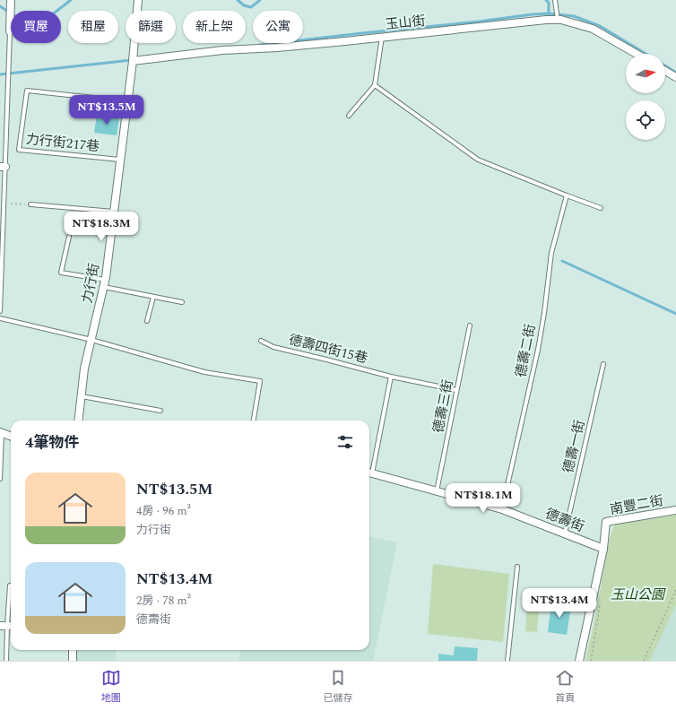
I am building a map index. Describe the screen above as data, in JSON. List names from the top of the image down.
{
  "streets": {
    "street": [
      "玉山街",
      "力行街",
      "南豐二街",
      "德壽街"
    ],
    "lane": [
      "力行街217巷",
      "德壽四街15巷",
      "德壽二街",
      "德壽三街",
      "德壽一街"
    ]
  },
  "crossings": [
    ["玉山街", "力行街"],
    ["力行街217巷", "力行街"],
    ["德壽四街15巷", "德壽三街"],
    ["德壽二街", "德壽街"],
    ["德壽三街", "德壽街"],
    ["德壽一街", "德壽街"],
    ["南豐二街", "德壽街"]
  ],
  "parks": ["玉山公園"],
  "north": "right",
  "page": {
    "chip": [
      "買屋",
      "租屋",
      "篩選",
      "新上架",
      "公寓"
    ],
    "price": [
      "NT$13.5M",
      "NT$18.3M",
      "NT$18.1M",
      "NT$13.4M"
    ],
    "heading": "4筆物件",
    "list": [
      {
        "name": "NT$13.5M",
        "note": "4房 · 96 m² · 力行街"
      },
      {
        "name": "NT$13.4M",
        "note": "2房 · 78 m² · 德壽街"
      }
    ],
    "tabs": ["地圖", "已儲存", "首頁"]
  }
}
